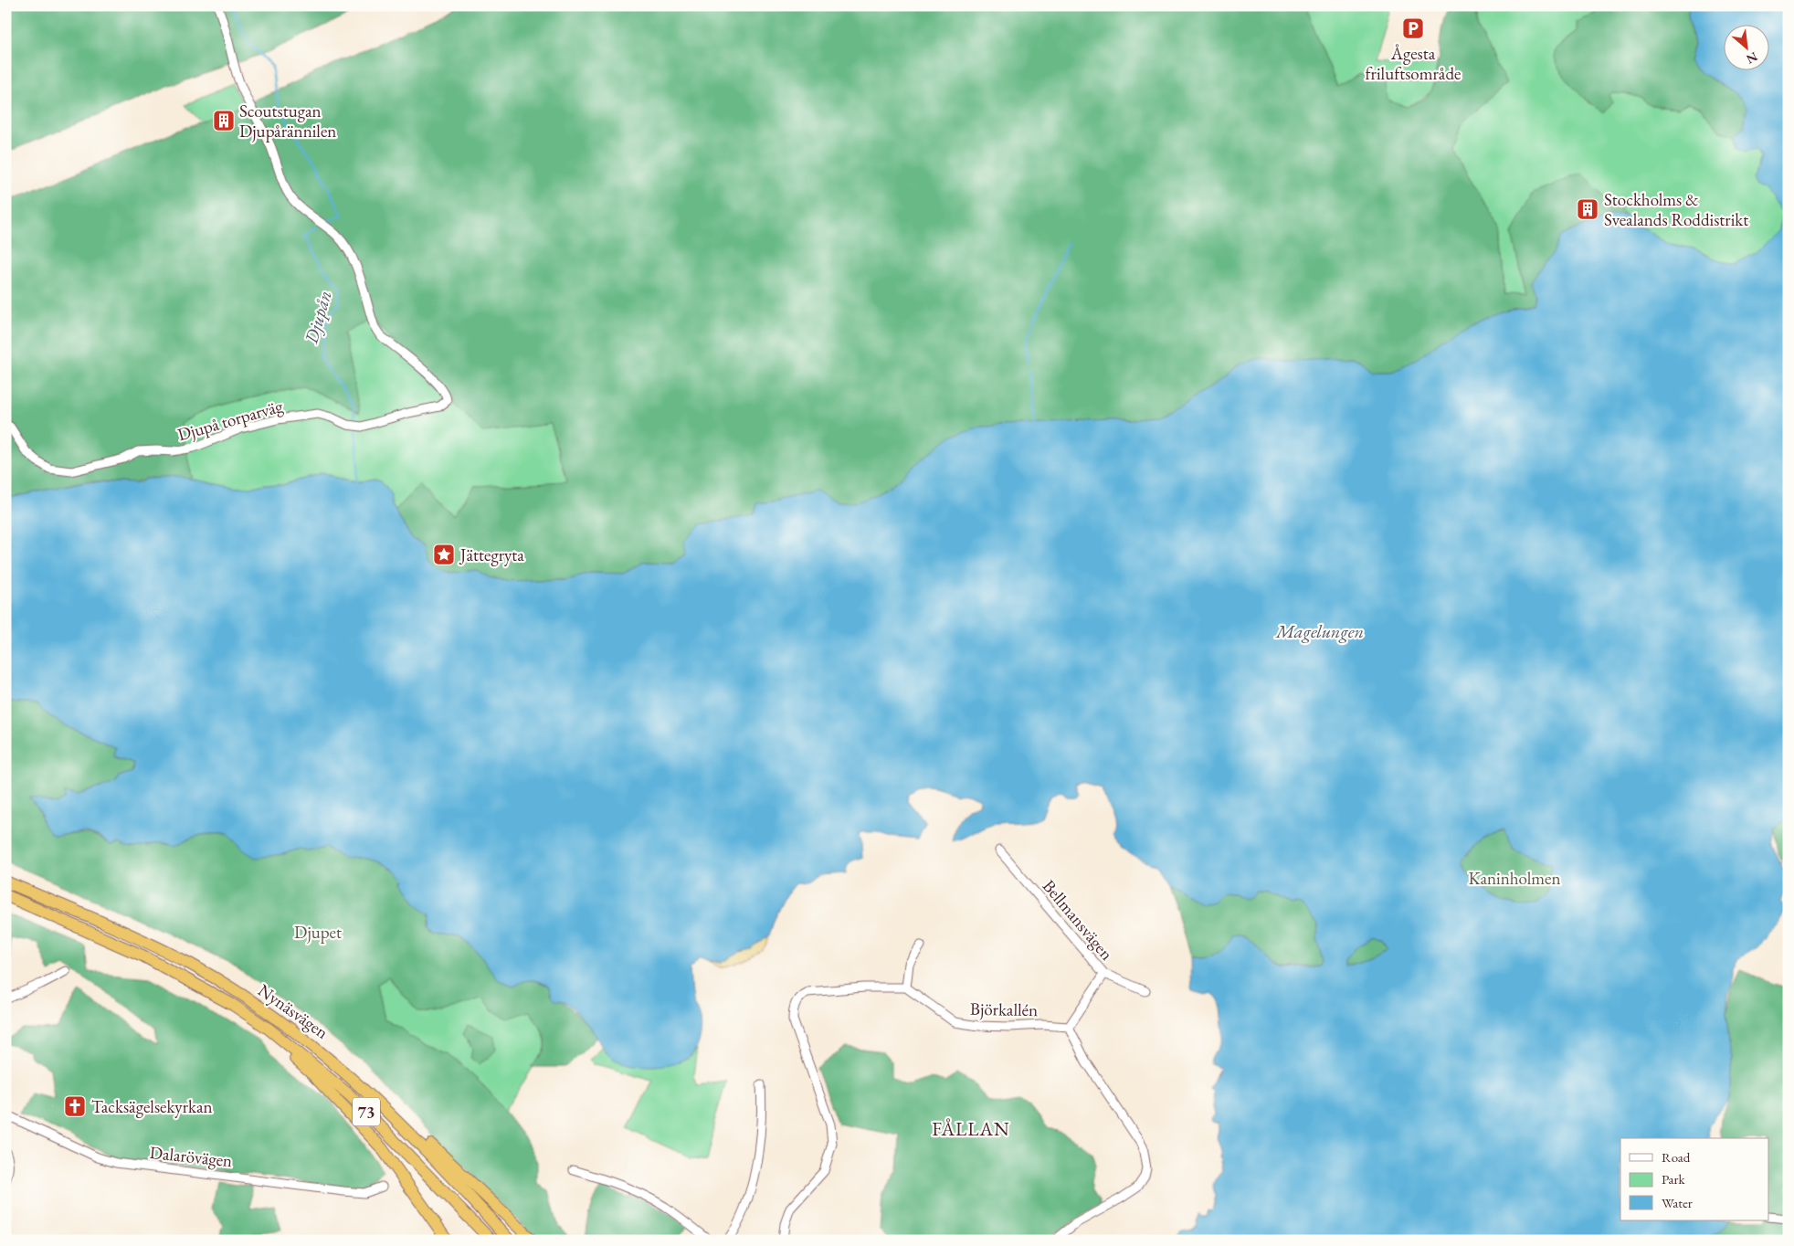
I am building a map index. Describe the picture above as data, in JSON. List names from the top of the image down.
{
  "streets": {
    "highway": ["Nynäsvägen", "73"],
    "street": [
      "Djupå torparväg",
      "Bellmansvägen",
      "Björkallén",
      "Dalarövägen"
    ]
  },
  "districts": ["FÅLLAN"],
  "water": ["Djupån", "Magelungen"],
  "parks": ["Kaninholmen", "Djupet"],
  "places": {
    "parking": ["Ågesta friluftsområde"],
    "building": ["Scoutstugan Djupårännilen", "Stockholms & Svealands Roddistrikt"],
    "place": ["Jättegryta"],
    "church": ["Tacksägelsekyrkan"]
  },
  "legend": ["Road", "Park", "Water"],
  "north": "bottom right"
}
